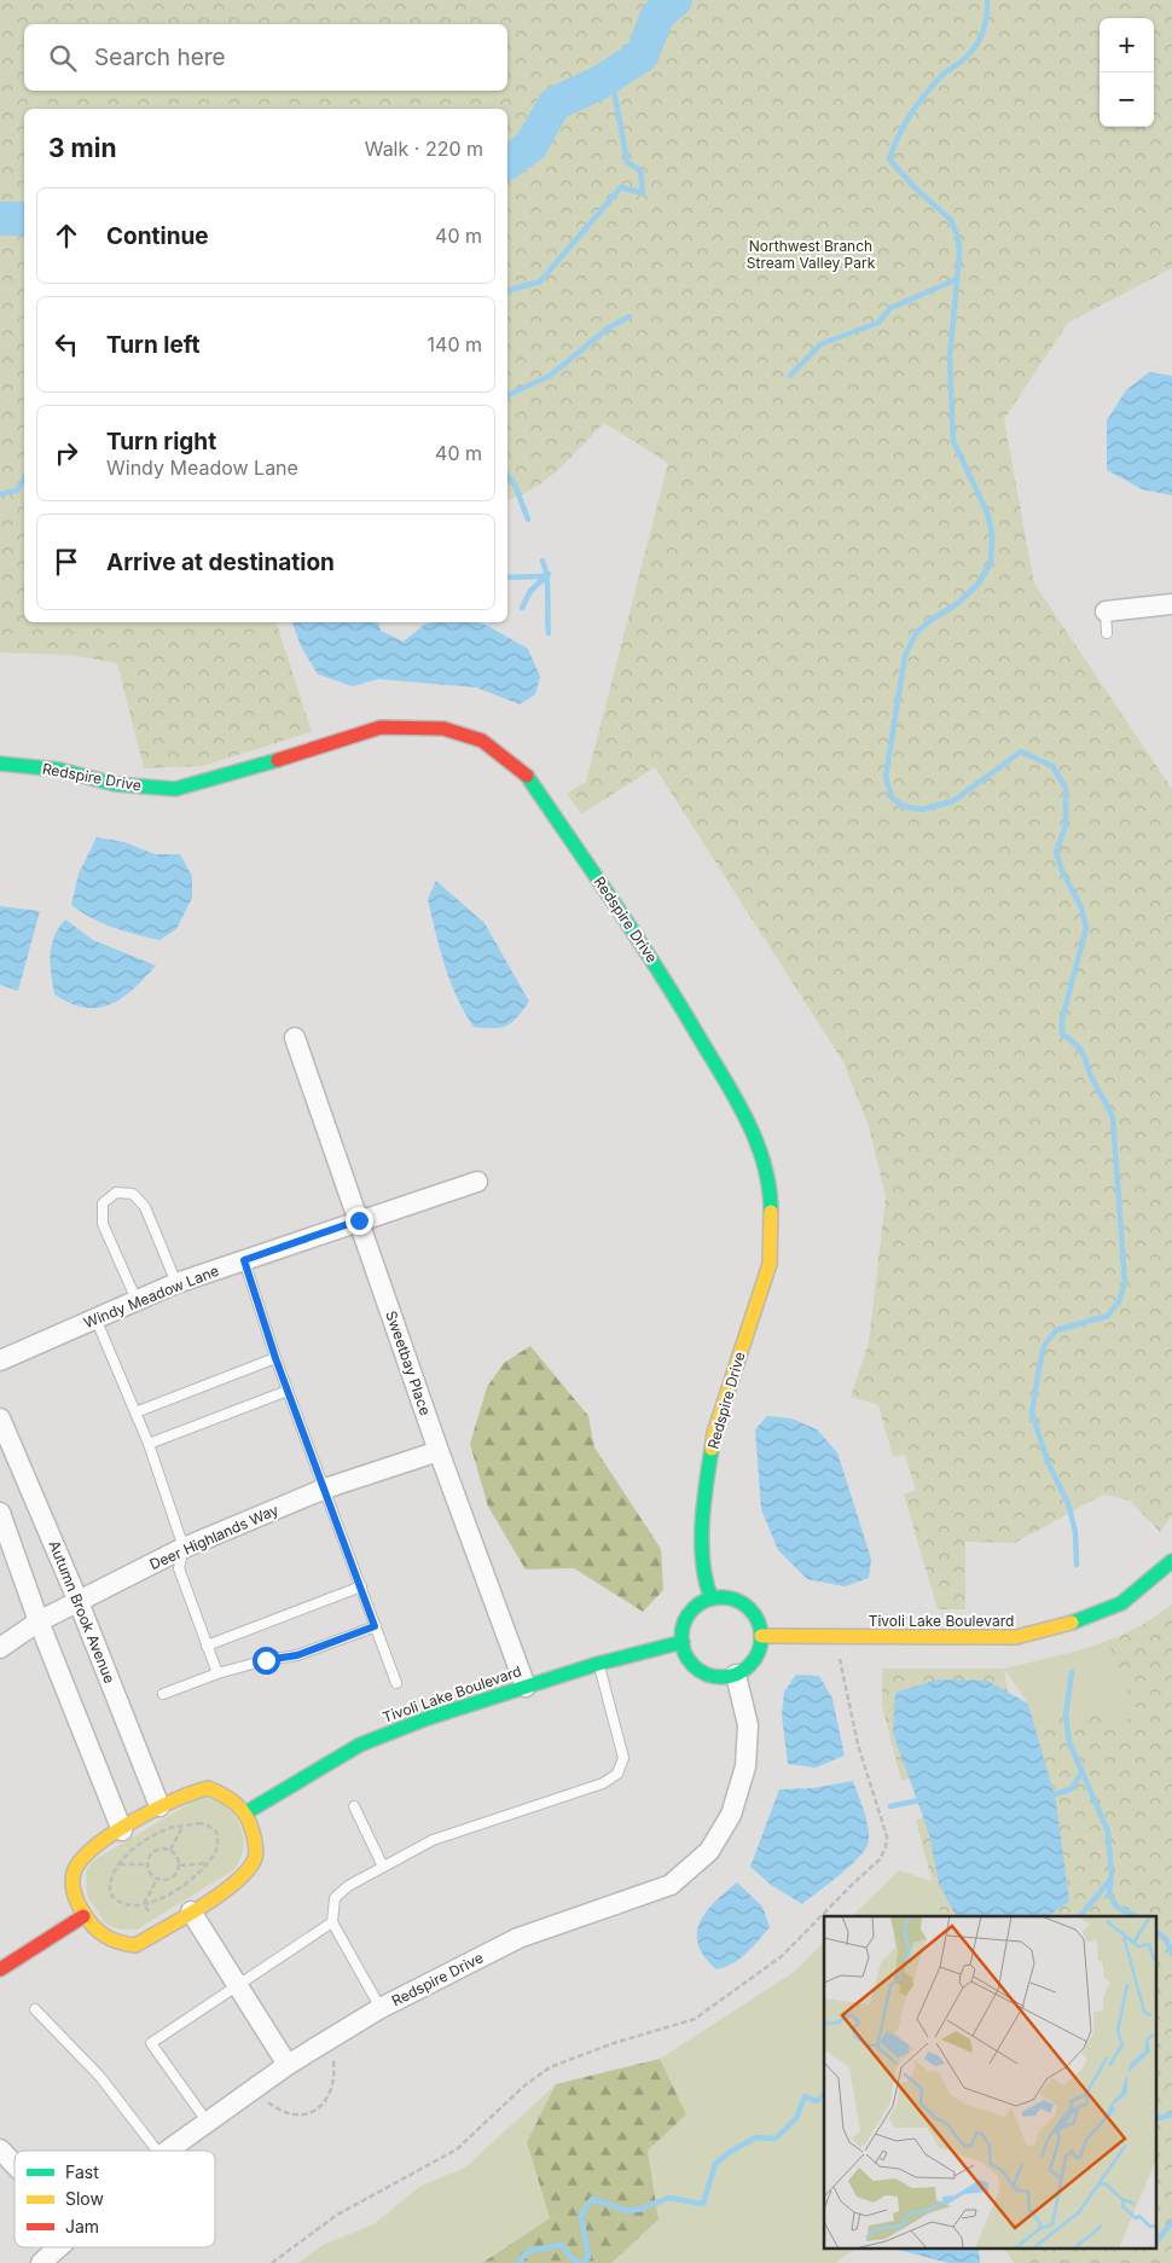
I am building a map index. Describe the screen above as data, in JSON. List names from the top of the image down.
{
  "streets": {
    "street": [
      "Redspire Drive",
      "Windy Meadow Lane",
      "Sweetbay Place",
      "Deer Highlands Way",
      "Autumn Brook Avenue",
      "Tivoli Lake Boulevard"
    ]
  },
  "crossings": [
    ["Redspire Drive", "Tivoli Lake Boulevard"],
    ["Windy Meadow Lane", "Sweetbay Place"],
    ["Sweetbay Place", "Deer Highlands Way"],
    ["Sweetbay Place", "Tivoli Lake Boulevard"],
    ["Deer Highlands Way", "Autumn Brook Avenue"]
  ],
  "parks": ["Northwest Branch Stream Valley Park"],
  "legend": ["Fast", "Slow", "Jam"],
  "page": {
    "map_buttons": ["+", "−"],
    "search": "Search here",
    "heading": ["3 min", "Walk · 220 m"],
    "list": [
      ["Continue", "40 m"],
      ["Turn left", "140 m"],
      ["Turn right", "Windy Meadow Lane", "40 m"],
      "Arrive at destination"
    ]
  }
}
